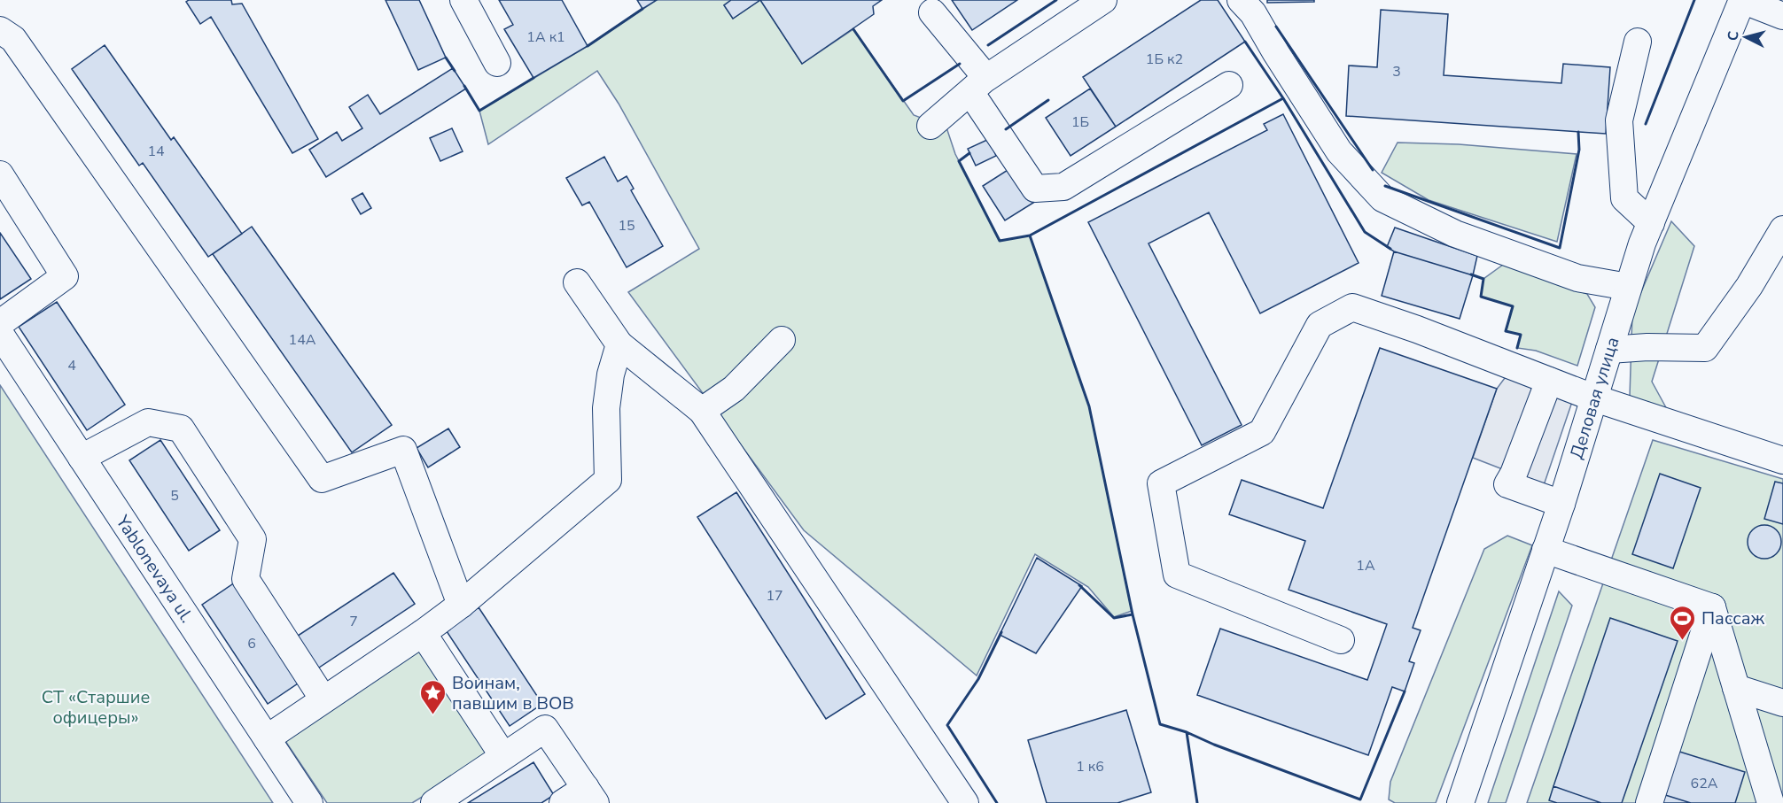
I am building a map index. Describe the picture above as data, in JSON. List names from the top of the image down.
{
  "streets": {
    "street": ["Деловая улица", "Yablonevaya ul."]
  },
  "parks": ["СТ «Старшие офицеры»"],
  "places": {
    "sports": ["Пассаж"],
    "place": ["Воинам, павшим в ВОВ"]
  },
  "house_numbers": [
    "1А к1",
    "1Б к2",
    "3",
    "1Б",
    "14",
    "15",
    "14А",
    "4",
    "5",
    "1А",
    "17",
    "7",
    "6",
    "1 к6",
    "62А"
  ],
  "north": "left"
}
